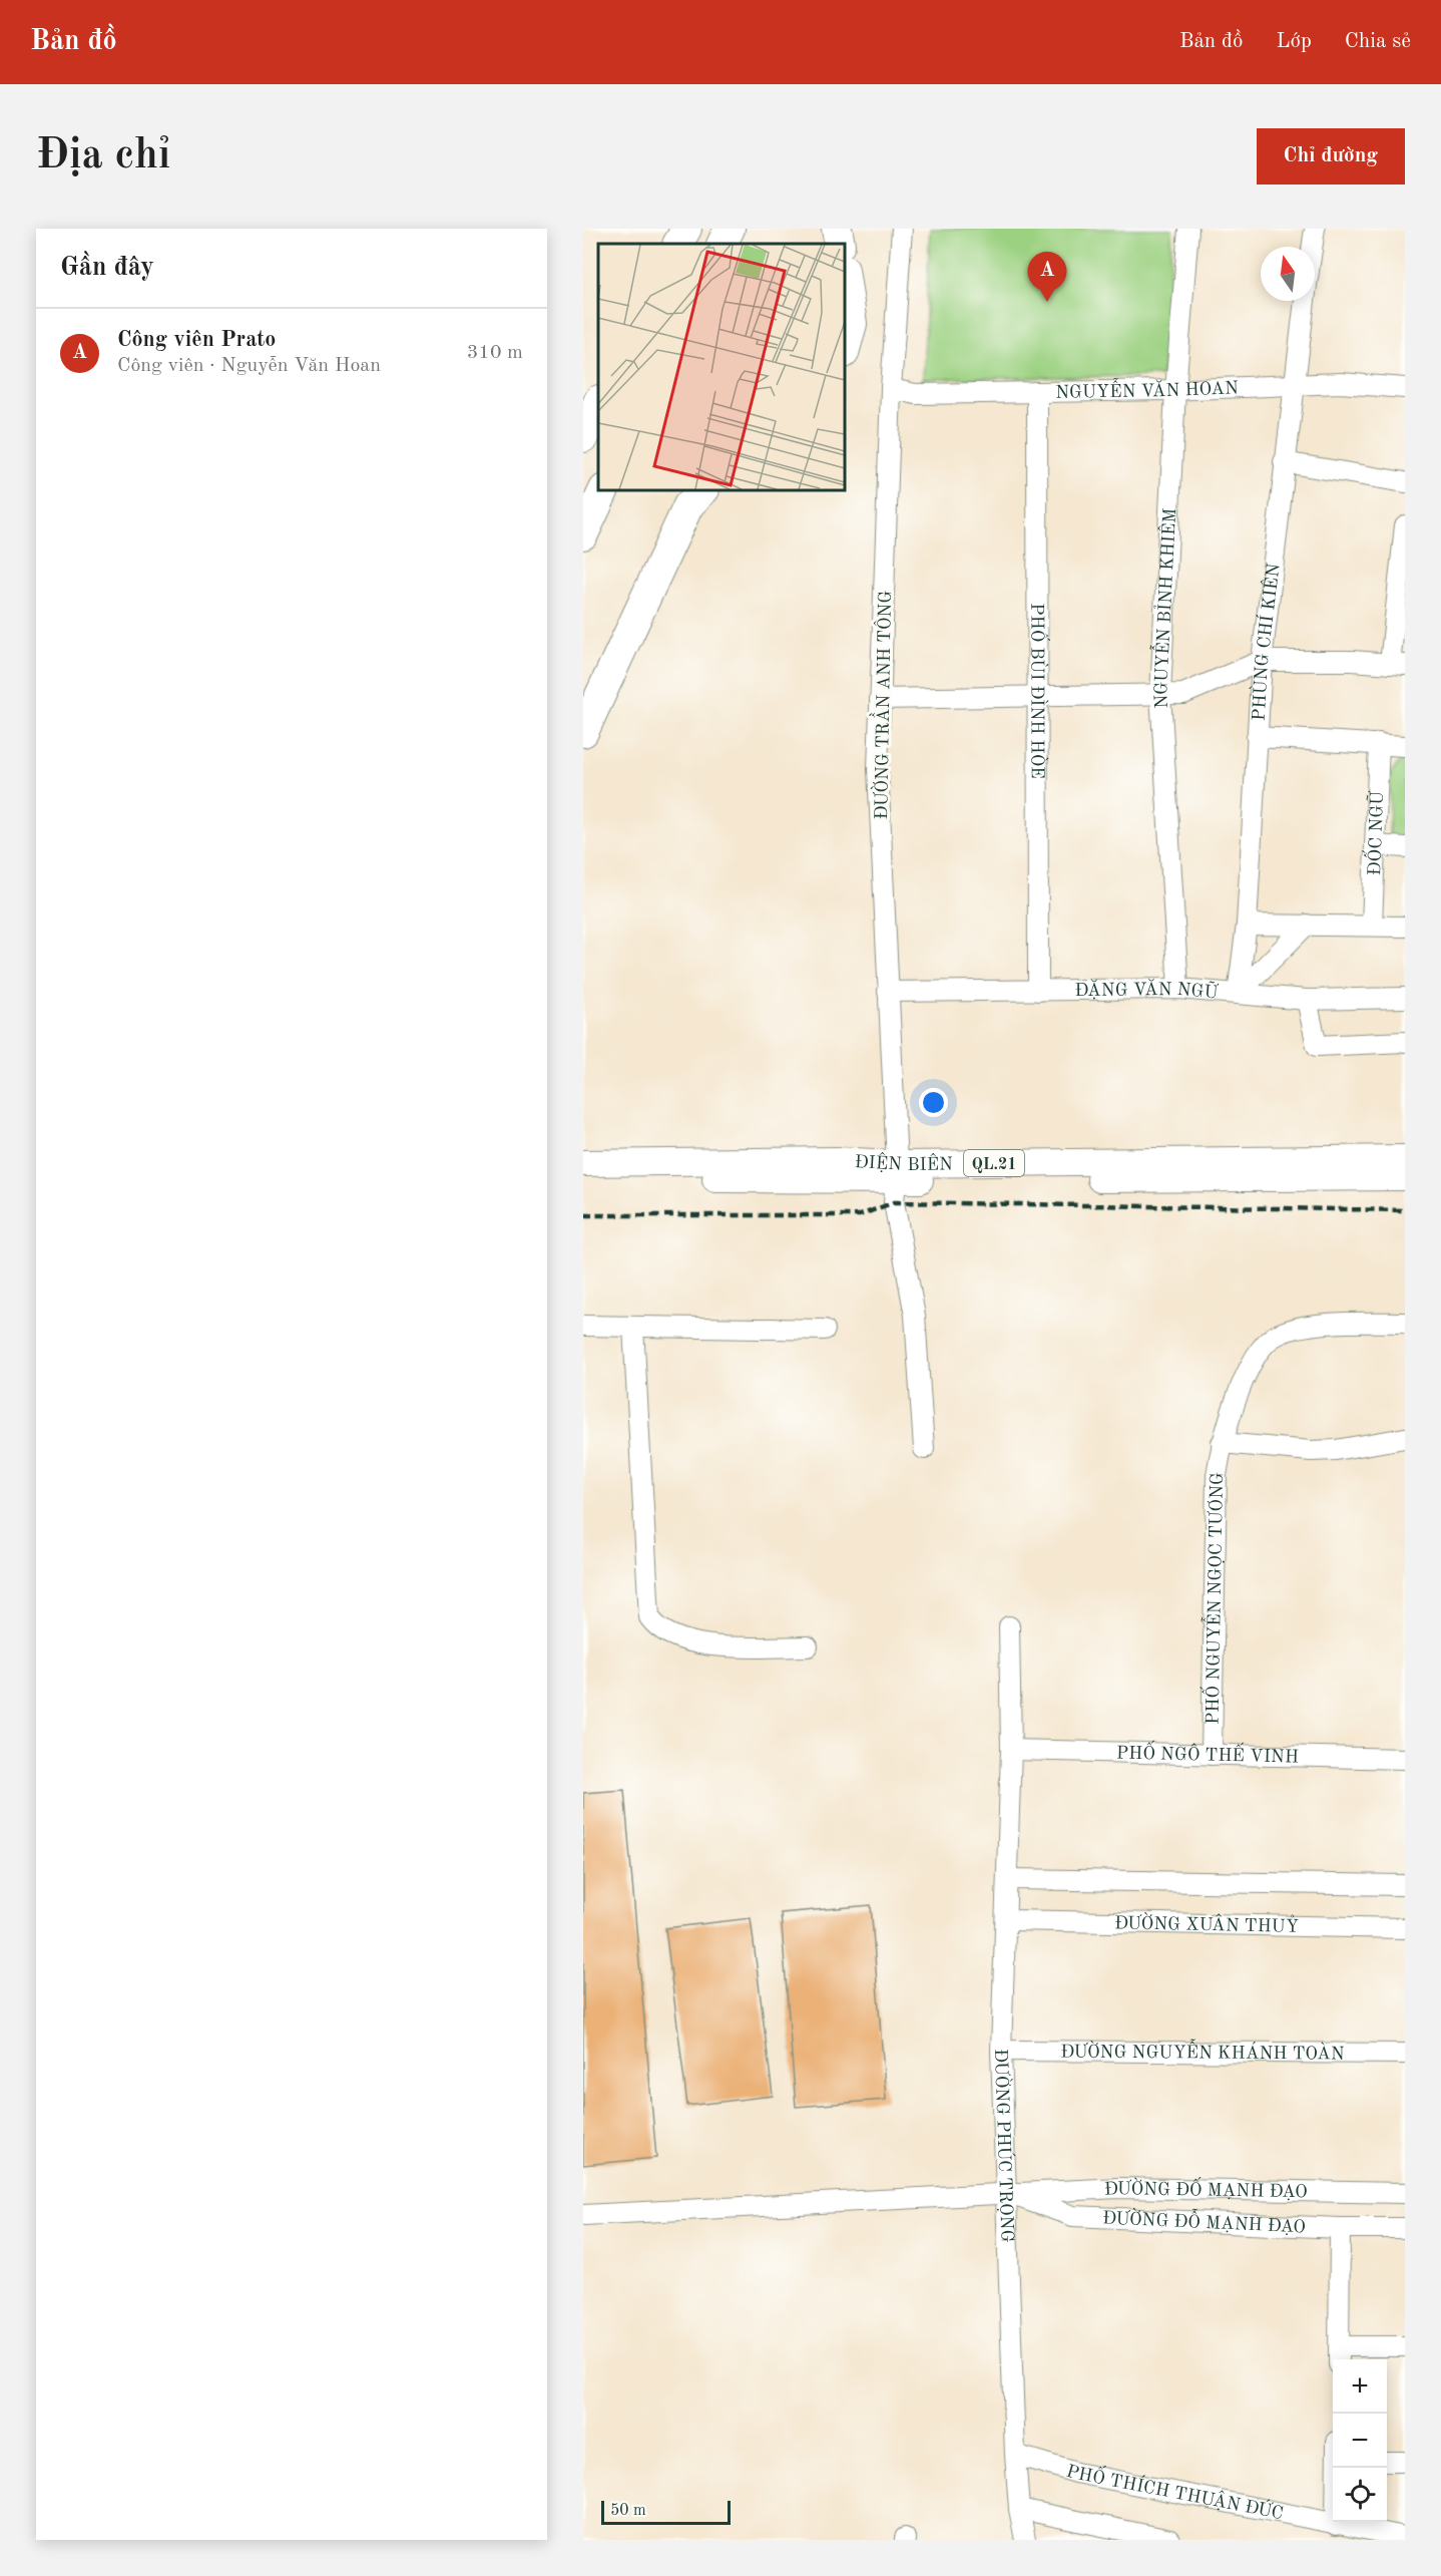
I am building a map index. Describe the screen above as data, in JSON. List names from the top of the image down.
{
  "streets": {
    "main road": ["ĐIỆN BIÊN", "QL.21"],
    "street": [
      "NGUYỄN VĂN HOAN",
      "NGUYỄN BỈNH KHIÊM",
      "PHÙNG CHÍ KIÊN",
      "PHỐ BÙI ĐÌNH HÒE",
      "ĐƯỜNG TRẦN ANH TÔNG",
      "ĐỐC NGỮ",
      "ĐẶNG VĂN NGỮ",
      "PHỐ NGUYỄN NGỌC TƯƠNG",
      "PHỐ NGÔ THẾ VINH",
      "ĐƯỜNG XUÂN THUỶ",
      "ĐƯỜNG NGUYỄN KHÁNH TOÀN",
      "ĐƯỜNG PHÚC TRỌNG",
      "ĐƯỜNG ĐỐ MẠNH ĐẠO",
      "ĐƯỜNG ĐỖ MẠNH ĐẠO",
      "PHỐ THÍCH THUẬN ĐỨC"
    ]
  },
  "crossings": [
    ["NGUYỄN VĂN HOAN", "NGUYỄN BỈNH KHIÊM"],
    ["NGUYỄN VĂN HOAN", "PHÙNG CHÍ KIÊN"],
    ["NGUYỄN VĂN HOAN", "PHỐ BÙI ĐÌNH HÒE"],
    ["NGUYỄN VĂN HOAN", "ĐƯỜNG TRẦN ANH TÔNG"],
    ["NGUYỄN BỈNH KHIÊM", "ĐẶNG VĂN NGỮ"],
    ["PHÙNG CHÍ KIÊN", "ĐẶNG VĂN NGỮ"],
    ["PHỐ BÙI ĐÌNH HÒE", "ĐẶNG VĂN NGỮ"],
    ["ĐƯỜNG TRẦN ANH TÔNG", "ĐẶNG VĂN NGỮ"],
    ["ĐƯỜNG TRẦN ANH TÔNG", "ĐIỆN BIÊN"],
    ["PHỐ NGUYỄN NGỌC TƯƠNG", "PHỐ NGÔ THẾ VINH"],
    ["PHỐ NGÔ THẾ VINH", "ĐƯỜNG PHÚC TRỌNG"],
    ["ĐƯỜNG XUÂN THUỶ", "ĐƯỜNG PHÚC TRỌNG"],
    ["ĐƯỜNG NGUYỄN KHÁNH TOÀN", "ĐƯỜNG PHÚC TRỌNG"],
    ["ĐƯỜNG PHÚC TRỌNG", "ĐƯỜNG ĐỐ MẠNH ĐẠO"],
    ["ĐƯỜNG PHÚC TRỌNG", "ĐƯỜNG ĐỖ MẠNH ĐẠO"],
    ["ĐƯỜNG PHÚC TRỌNG", "PHỐ THÍCH THUẬN ĐỨC"],
    ["ĐƯỜNG ĐỐ MẠNH ĐẠO", "ĐƯỜNG ĐỖ MẠNH ĐẠO"]
  ],
  "scale_bar": "50 m",
  "north": "top",
  "page": {
    "header": "Bản đồ",
    "nav": ["Bản đồ", "Lớp", "Chia sẻ"],
    "buttons": "Chỉ đường",
    "title": "Địa chỉ",
    "heading": "Gần đây",
    "pins": "A",
    "list": [
      {
        "mark": "A",
        "name": "Công viên Prato",
        "note": "Công viên · Nguyễn Văn Hoan",
        "value": "310 m"
      }
    ],
    "map_buttons": ["+", "−"],
    "scale": "50 m"
  }
}
